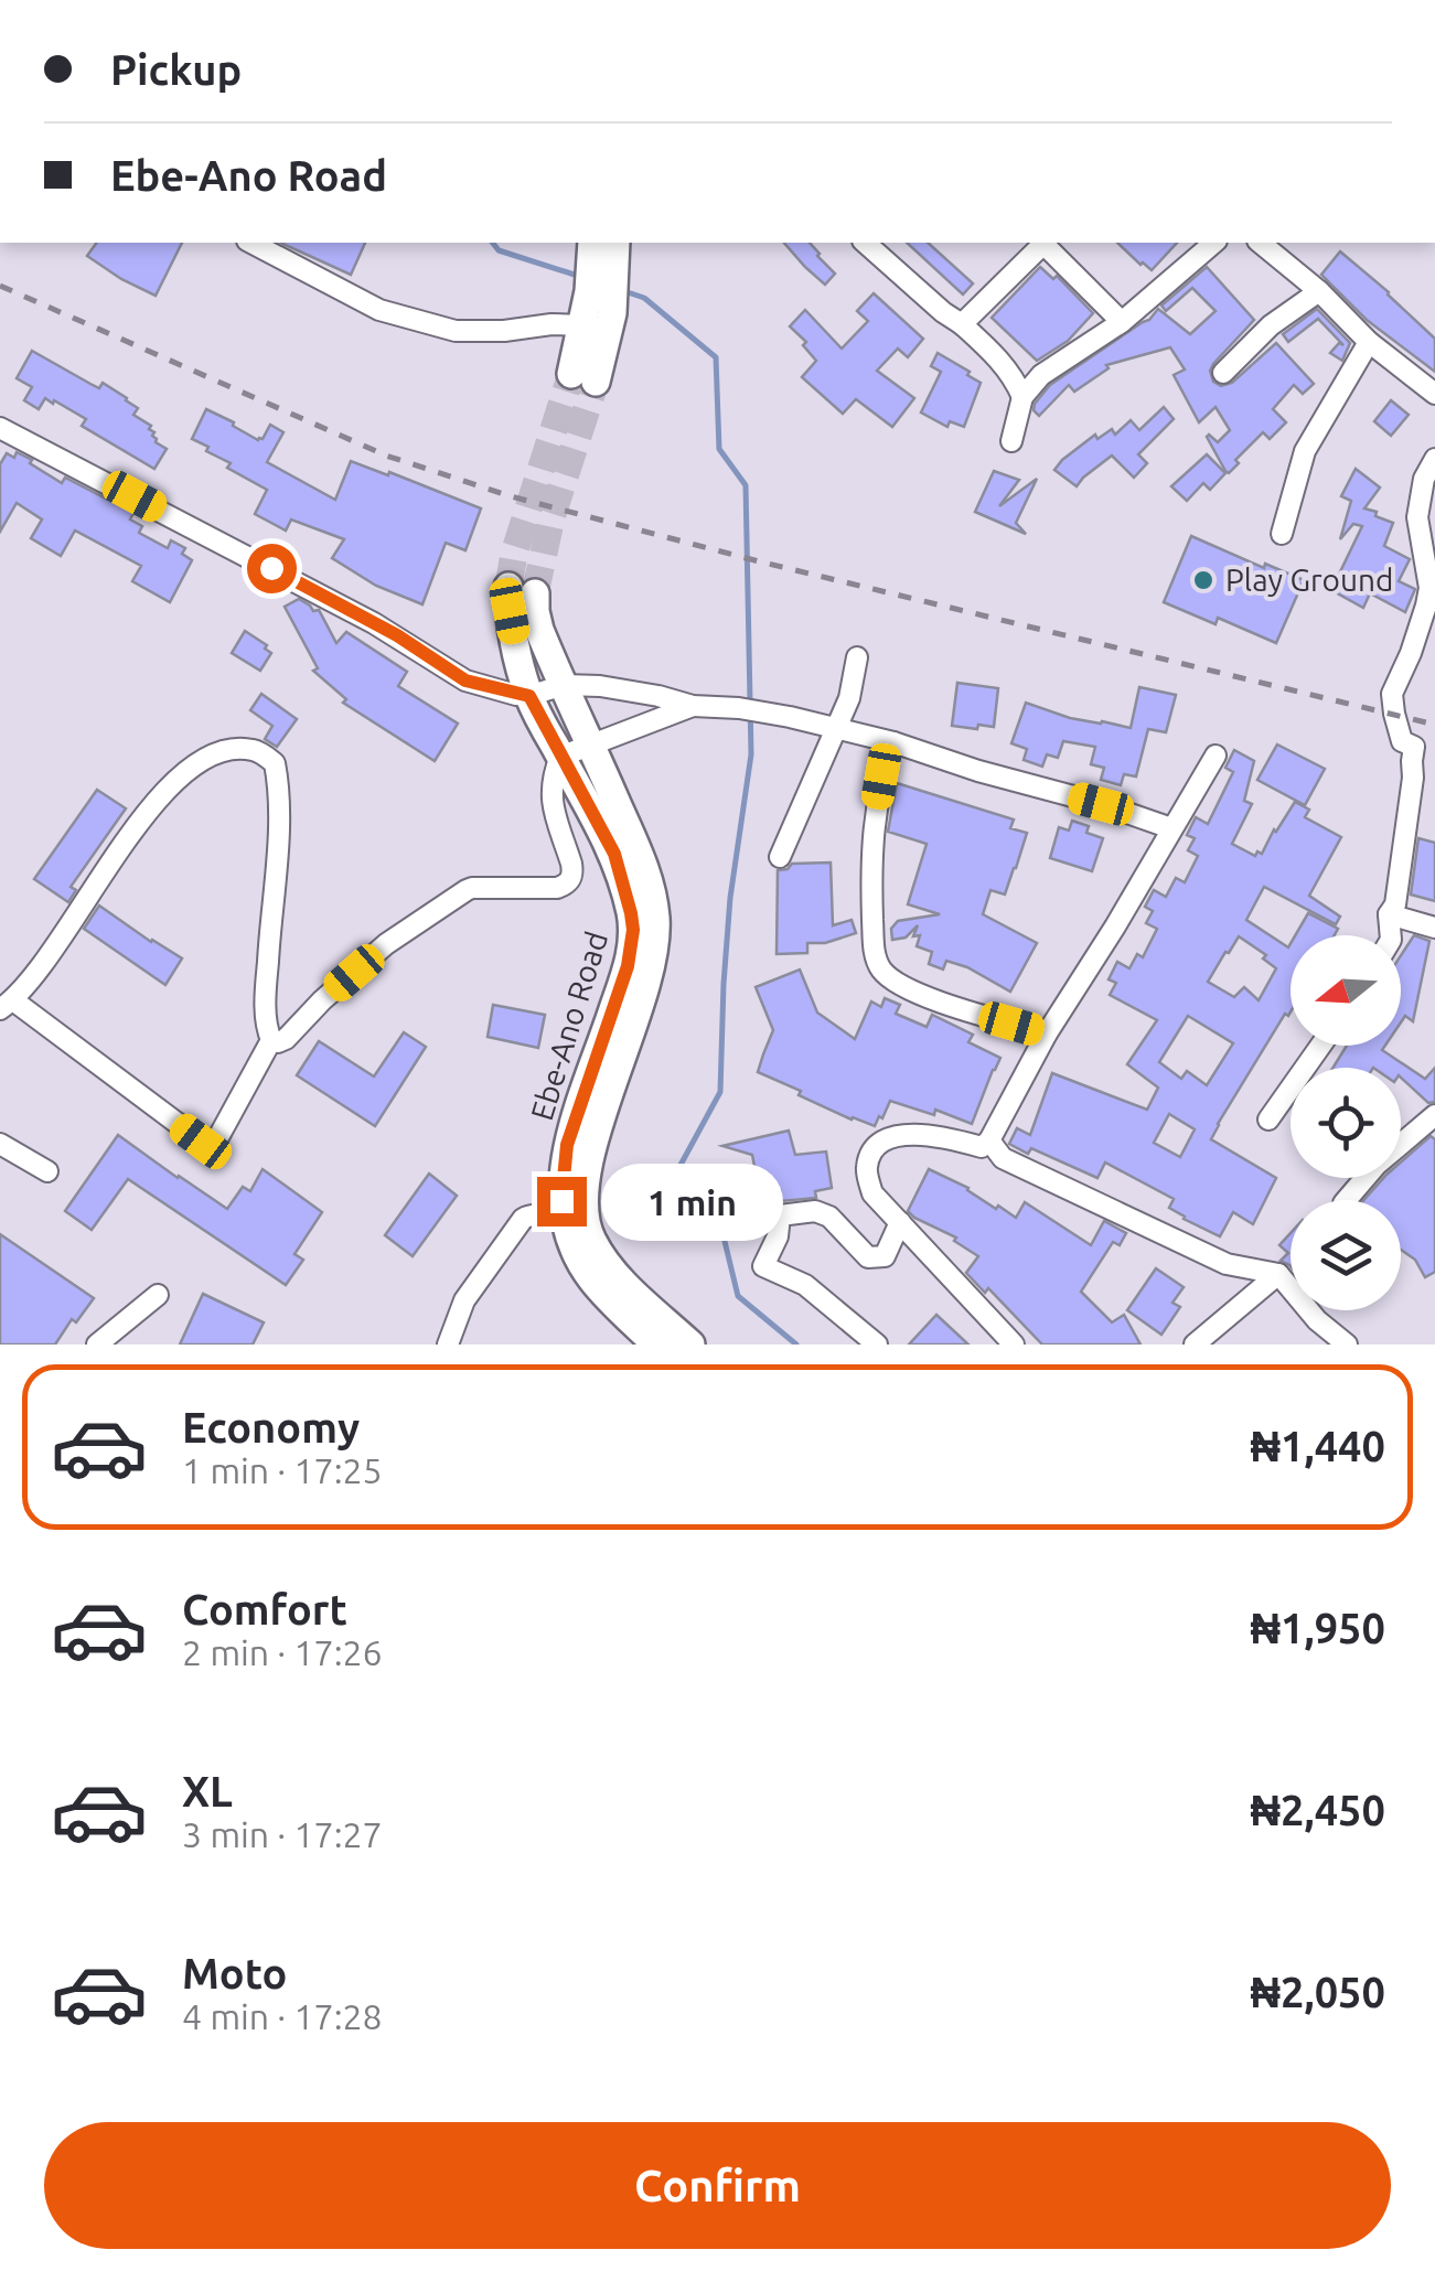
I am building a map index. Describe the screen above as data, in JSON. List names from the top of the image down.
{
  "streets": {
    "main road": ["Ebe-Ano Road"]
  },
  "places": ["Play Ground"],
  "north": "left",
  "page": {
    "banner": ["Pickup", "Ebe-Ano Road"],
    "bubble": "1 min",
    "list": [
      {
        "name": "Economy",
        "note": "1 min · 17:25",
        "value": "₦1,440"
      },
      {
        "name": "Comfort",
        "note": "2 min · 17:26",
        "value": "₦1,950"
      },
      {
        "name": "XL",
        "note": "3 min · 17:27",
        "value": "₦2,450"
      },
      {
        "name": "Moto",
        "note": "4 min · 17:28",
        "value": "₦2,050"
      }
    ],
    "buttons": "Confirm"
  }
}
